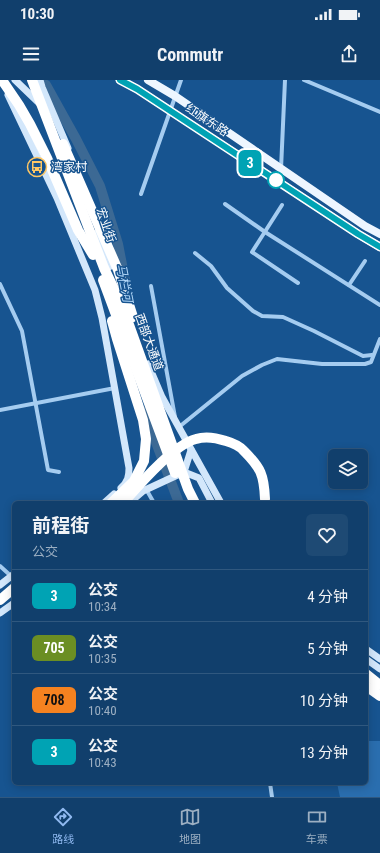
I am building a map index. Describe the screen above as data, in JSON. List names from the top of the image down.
{
  "streets": {
    "highway": ["西部大通道"],
    "main road": ["红旗东路", "宏业街"]
  },
  "water": ["马栏河"],
  "places": {
    "bus stop": ["湾家村"]
  },
  "lines": ["bus line 3"],
  "page": {
    "status": "10:30",
    "header": "Commutr",
    "on_map": "3",
    "heading": ["前程街", "公交"],
    "list": [
      {
        "mark": "3",
        "name": "公交",
        "note": "10:34",
        "value": "4 分钟"
      },
      {
        "mark": "705",
        "name": "公交",
        "note": "10:35",
        "value": "5 分钟"
      },
      {
        "mark": "708",
        "name": "公交",
        "note": "10:40",
        "value": "10 分钟"
      },
      {
        "mark": "3",
        "name": "公交",
        "note": "10:43",
        "value": "13 分钟"
      }
    ],
    "tabs": ["路线", "地图", "车票"]
  }
}
